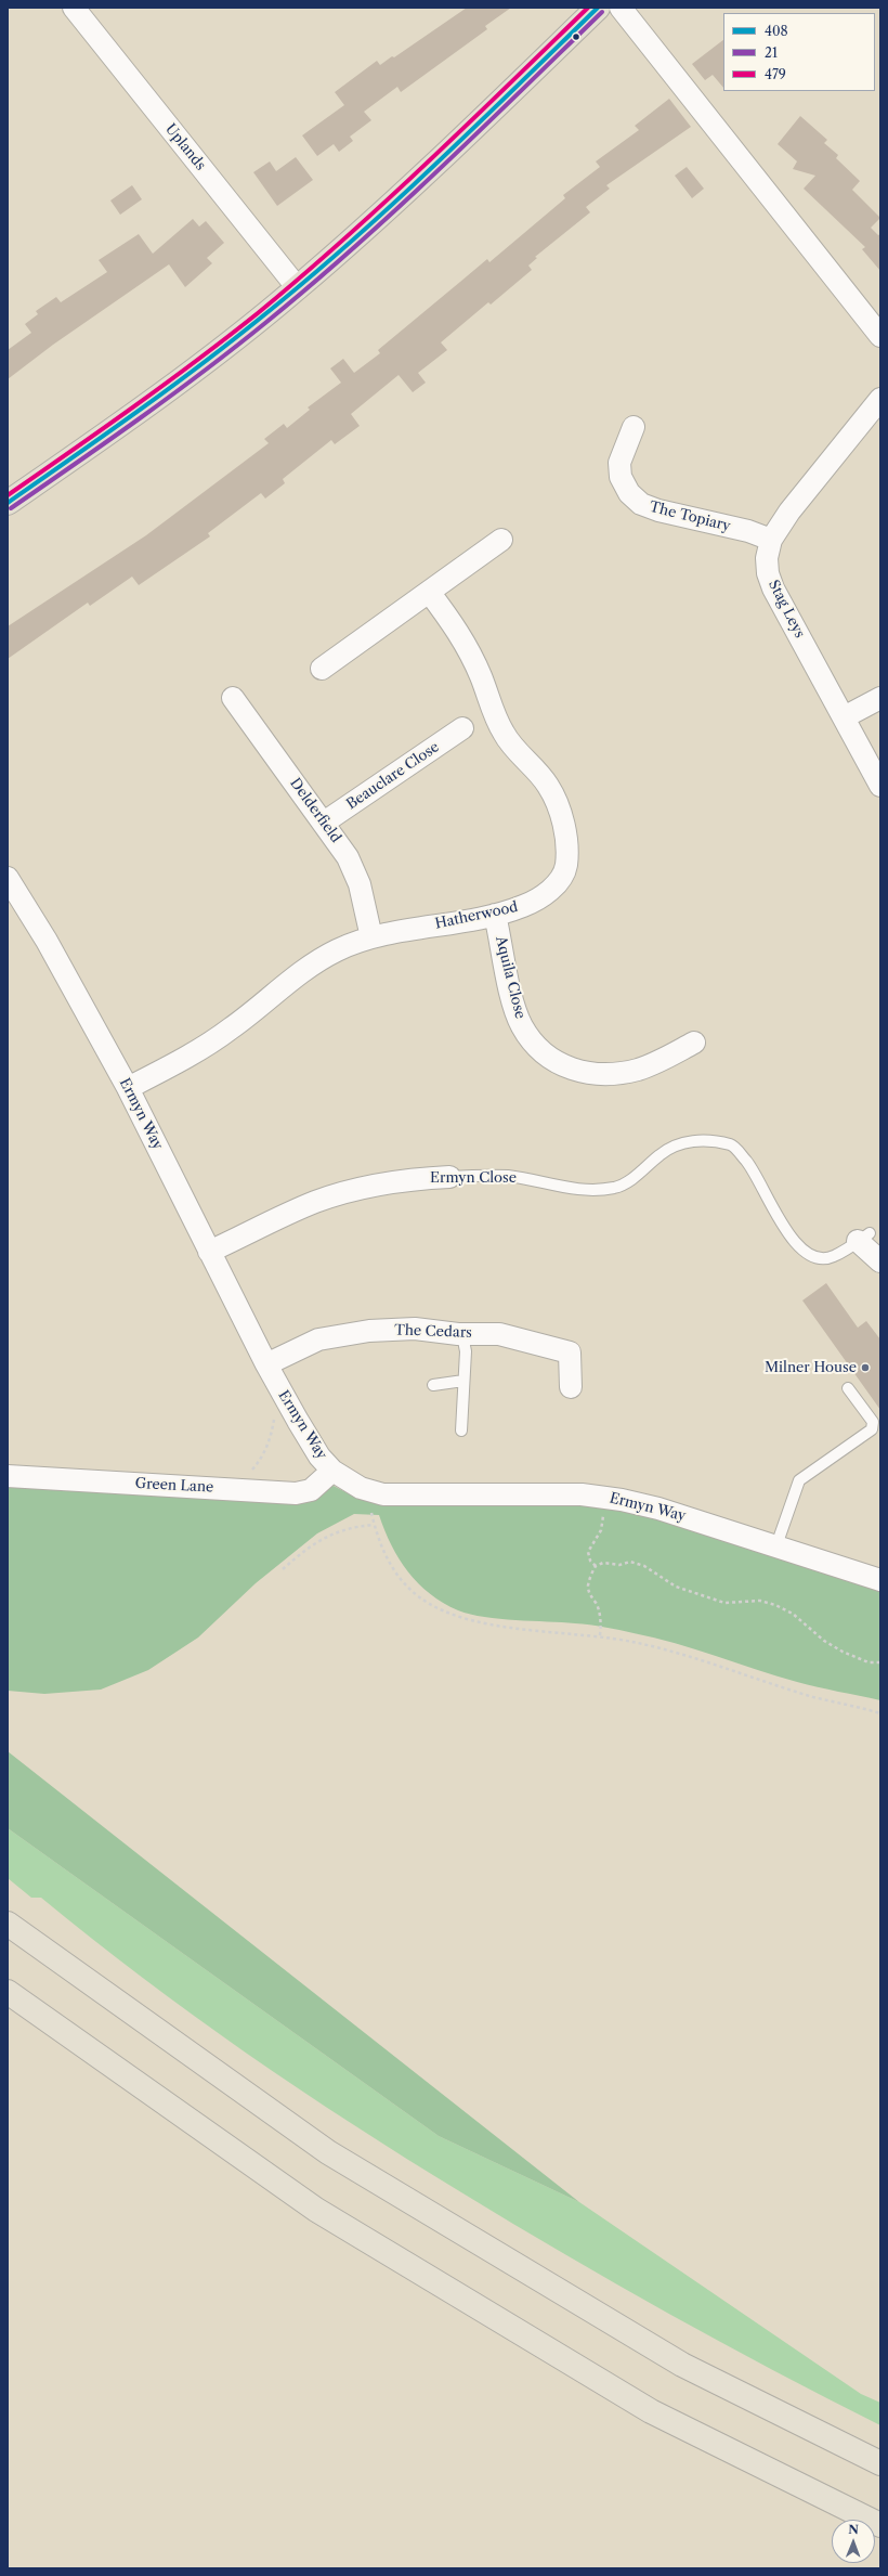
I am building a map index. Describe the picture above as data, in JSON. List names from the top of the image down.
{
  "streets": {
    "street": [
      "Uplands",
      "The Topiary",
      "Stag Leys",
      "Beauclare Close",
      "Delderfield",
      "Hatherwood",
      "Aquila Close",
      "Ermyn Way",
      "Ermyn Close",
      "The Cedars",
      "Green Lane"
    ]
  },
  "crossings": [
    ["The Topiary", "Stag Leys"],
    ["Beauclare Close", "Delderfield"],
    ["Delderfield", "Hatherwood"],
    ["Hatherwood", "Aquila Close"],
    ["Hatherwood", "Ermyn Way"],
    ["Ermyn Way", "Ermyn Close"],
    ["Ermyn Way", "The Cedars"],
    ["Ermyn Way", "Green Lane"]
  ],
  "places": ["Milner House"],
  "lines": ["transit line 408", "transit line 479", "transit line 21"],
  "legend": ["408", "21", "479"],
  "north": "top"
}
